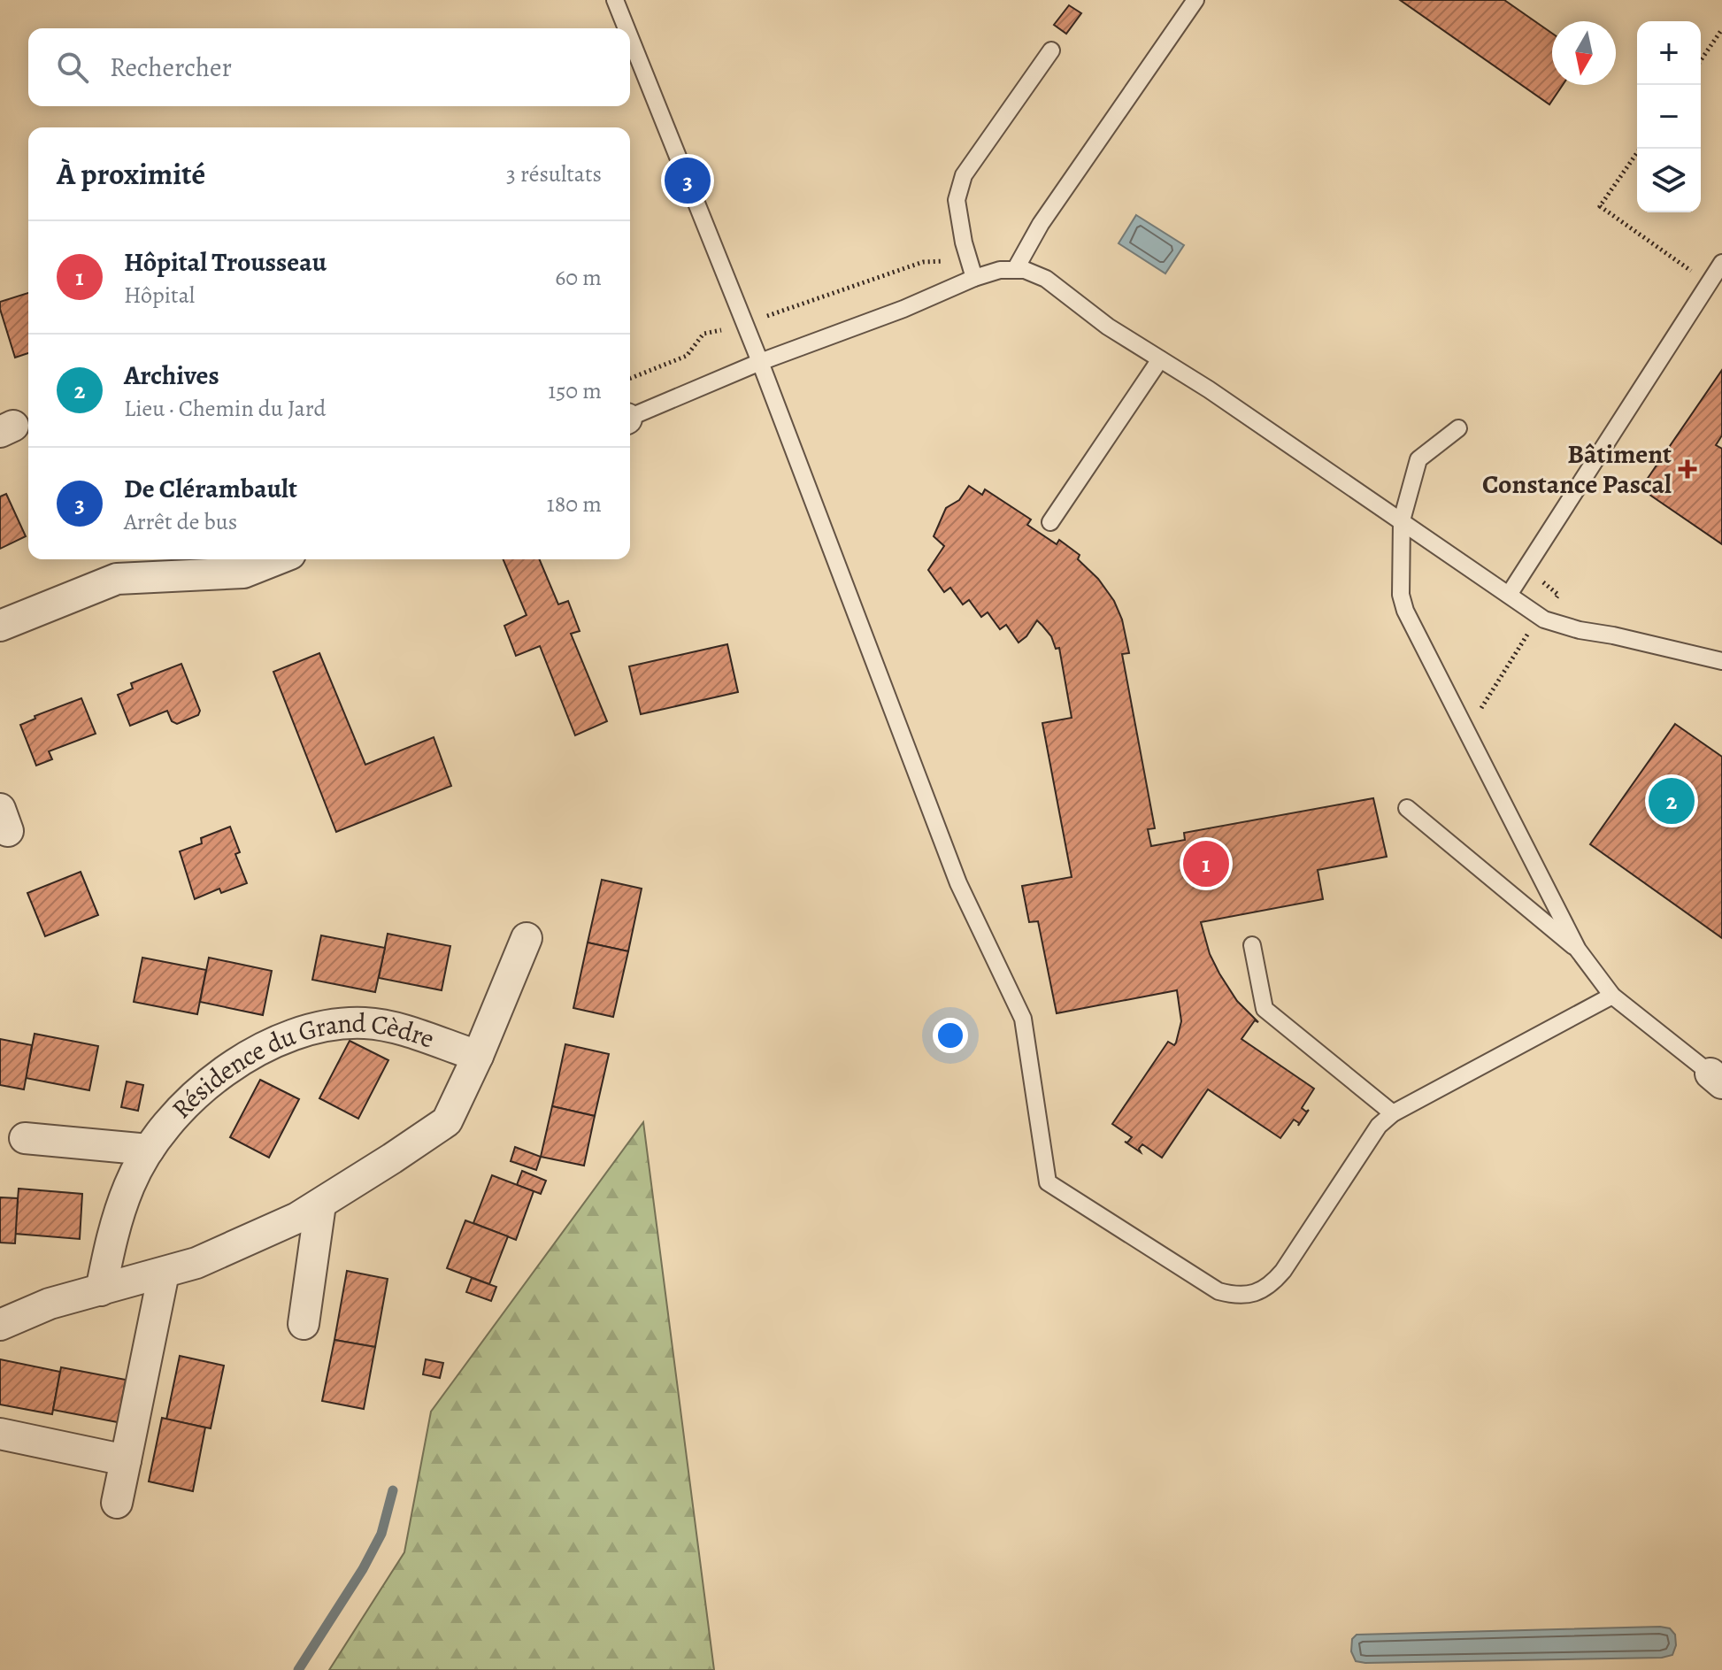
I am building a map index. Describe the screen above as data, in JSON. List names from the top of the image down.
{
  "streets": {
    "street": ["Résidence du Grand Cèdre"]
  },
  "places": {
    "health": ["Bâtiment Constance Pascal"]
  },
  "north": "bottom",
  "page": {
    "map_buttons": ["+", "−"],
    "search": "Rechercher",
    "heading": ["À proximité", "3 résultats"],
    "pins": ["3", "2", "1"],
    "list": [
      {
        "mark": "1",
        "name": "Hôpital Trousseau",
        "note": "Hôpital",
        "value": "60 m"
      },
      {
        "mark": "2",
        "name": "Archives",
        "note": "Lieu · Chemin du Jard",
        "value": "150 m"
      },
      {
        "mark": "3",
        "name": "De Clérambault",
        "note": "Arrêt de bus",
        "value": "180 m"
      }
    ]
  }
}
